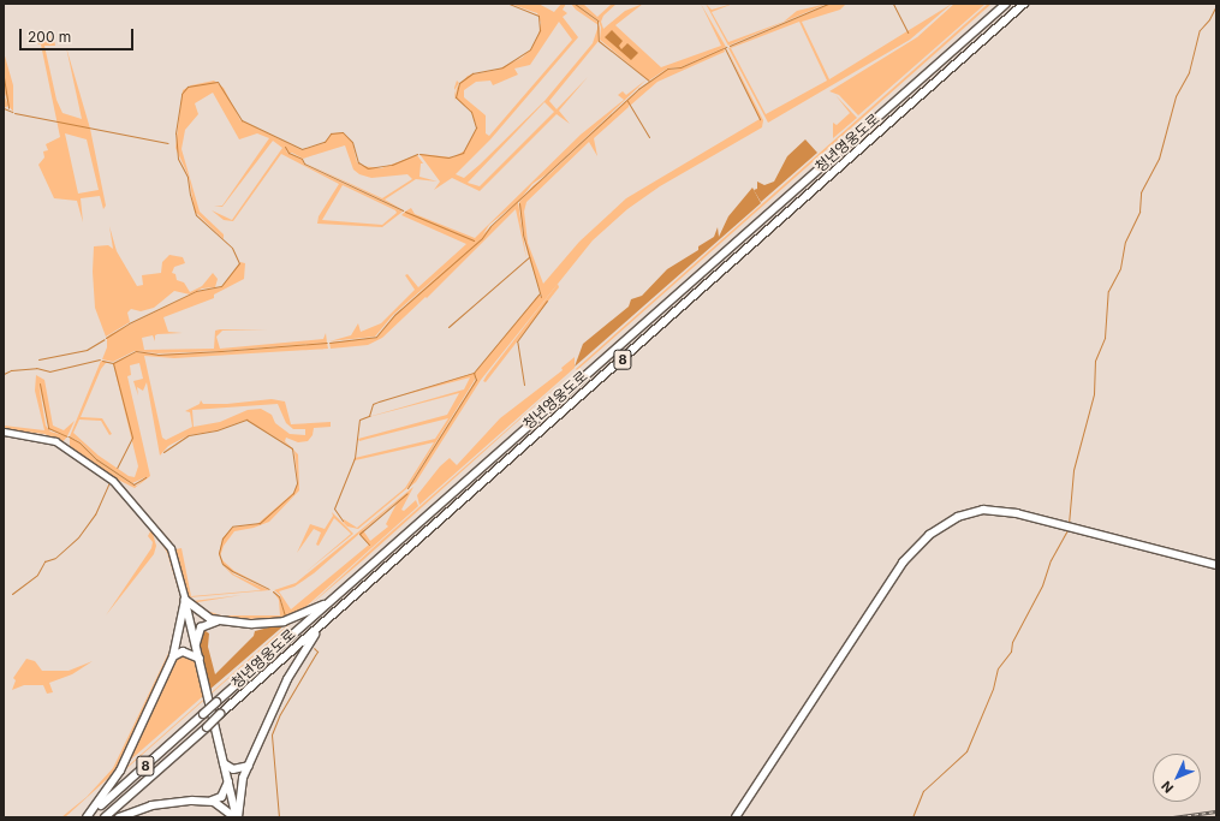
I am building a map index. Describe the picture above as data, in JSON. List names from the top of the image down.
{
  "streets": {
    "highway": ["청년영웅도로", "8"]
  },
  "scale_bar": "200 m",
  "north": "bottom left"
}
